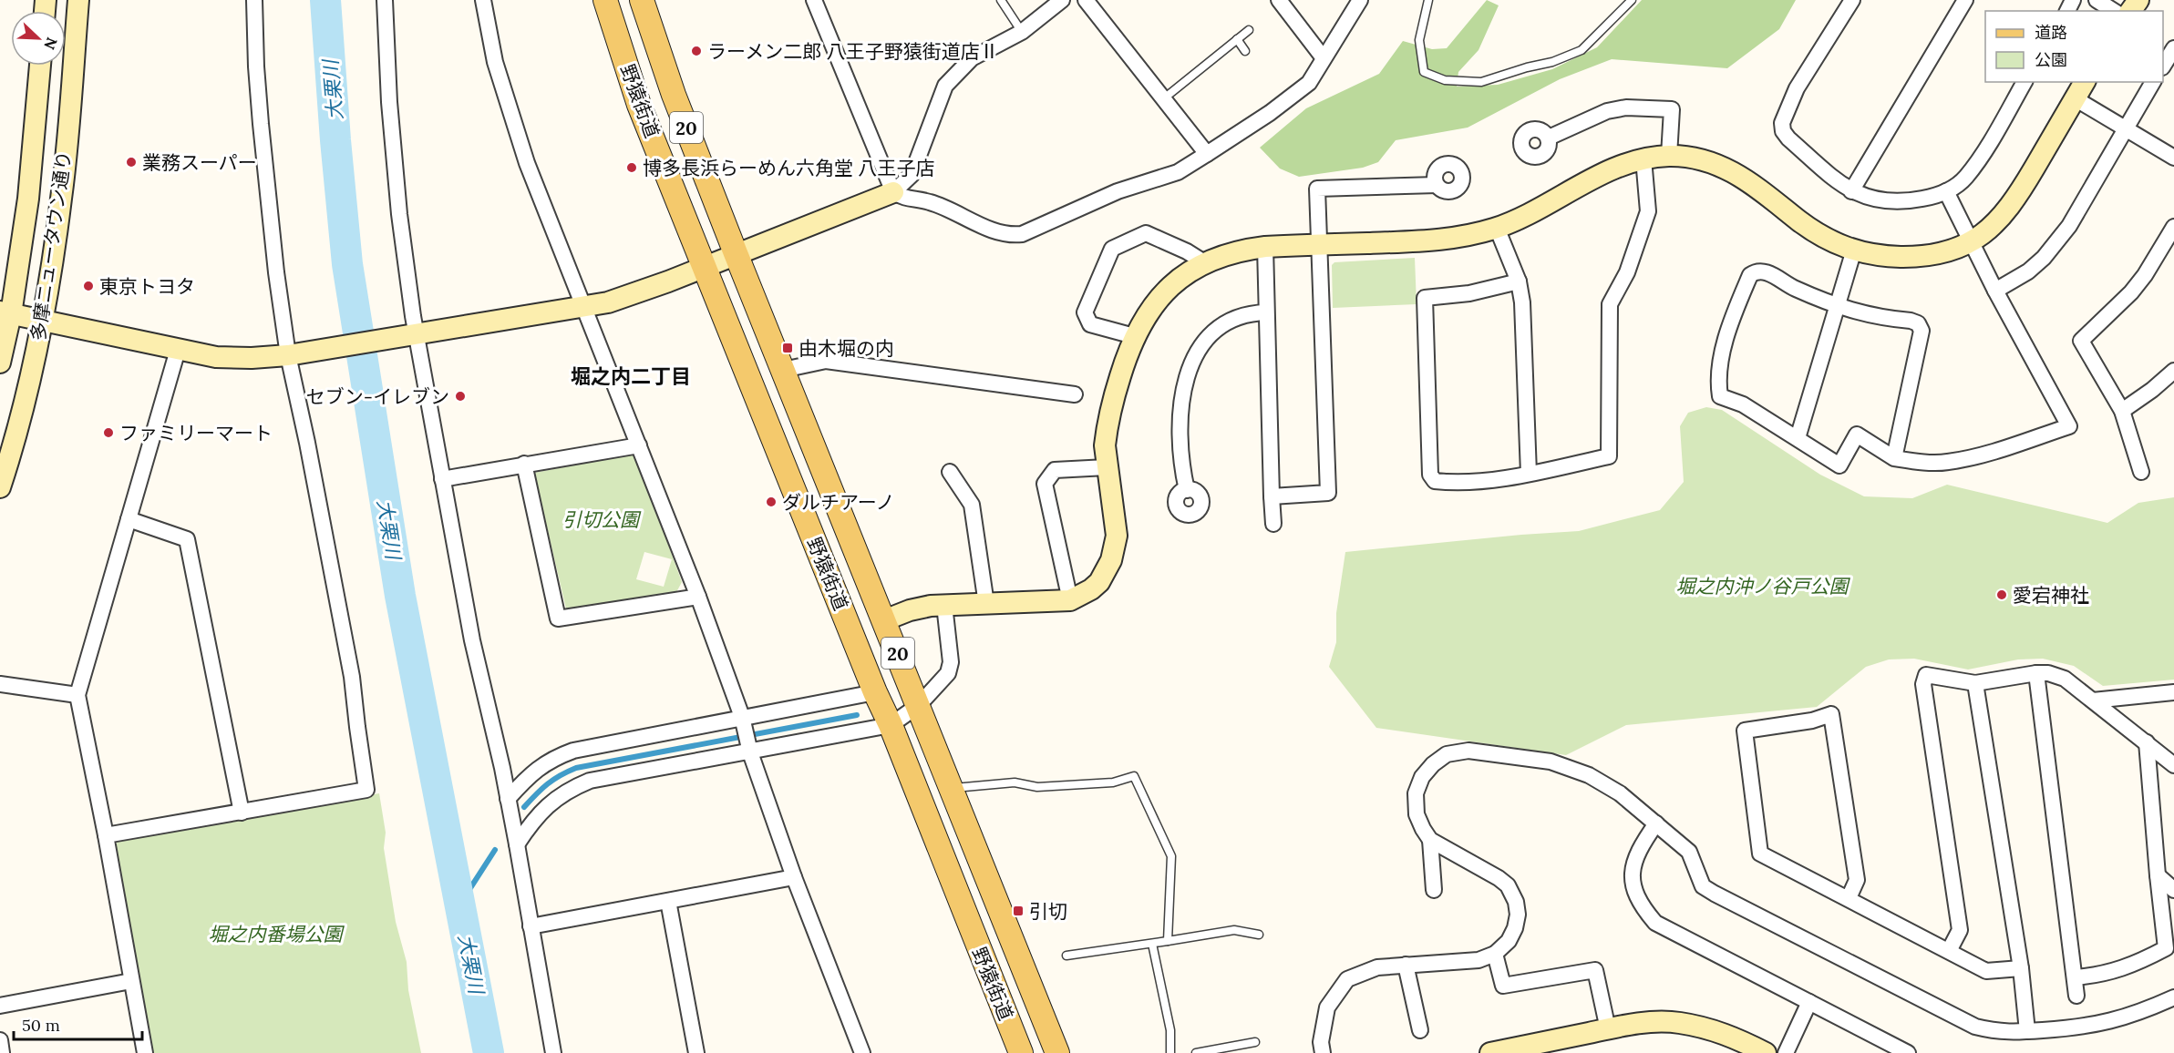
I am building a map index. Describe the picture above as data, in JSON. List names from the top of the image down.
{
  "streets": {
    "main road": ["野猿街道", "20"],
    "street": ["多摩ニュータウン通り"]
  },
  "districts": ["堀之内二丁目"],
  "water": ["大栗川"],
  "parks": ["引切公園", "堀之内沖ノ谷戸公園", "堀之内番場公園"],
  "places": {
    "other": [
      "ラーメン二郎 八王子野猿街道店Ⅱ",
      "業務スーパー",
      "博多長浜らーめん六角堂 八王子店",
      "東京トヨタ",
      "セブン-イレブン",
      "ファミリーマート",
      "ダルチアーノ",
      "愛宕神社"
    ],
    "transit": ["由木堀の内", "引切"]
  },
  "legend": ["道路", "公園"],
  "scale_bar": "50 m",
  "north": "bottom right"
}
